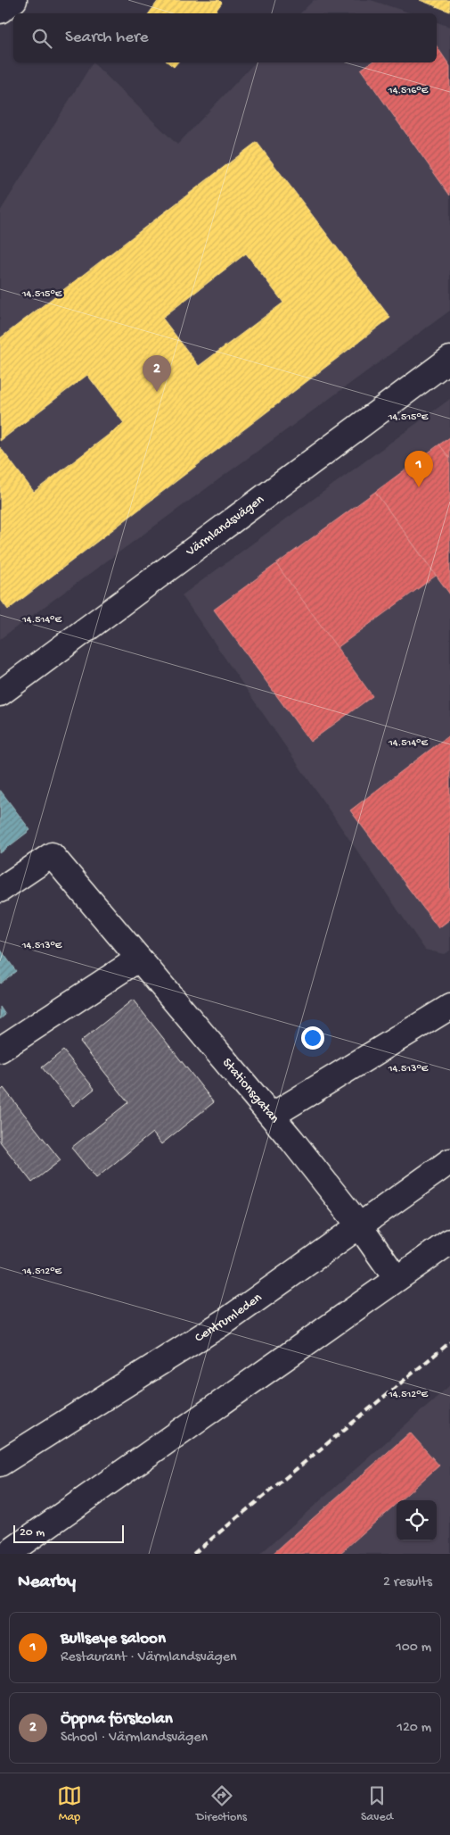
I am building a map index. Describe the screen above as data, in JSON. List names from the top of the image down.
{
  "streets": {
    "street": ["Värmlandsvägen", "Stationsgatan", "Centrumleden"]
  },
  "crossings": [
    ["Stationsgatan", "Centrumleden"]
  ],
  "scale_bar": "20 m",
  "page": {
    "search": "Search here",
    "pins": ["2", "1"],
    "scale": "20 m",
    "heading": ["Nearby", "2 results"],
    "list": [
      {
        "mark": "1",
        "name": "Bullseye saloon",
        "note": "Restaurant · Värmlandsvägen",
        "value": "100 m"
      },
      {
        "mark": "2",
        "name": "Öppna förskolan",
        "note": "School · Värmlandsvägen",
        "value": "120 m"
      }
    ],
    "nav": ["Map", "Directions", "Saved"]
  },
  "coordinates": [
    "14.516°E",
    "14.515°E",
    "14.514°E",
    "14.513°E",
    "14.512°E"
  ]
}
